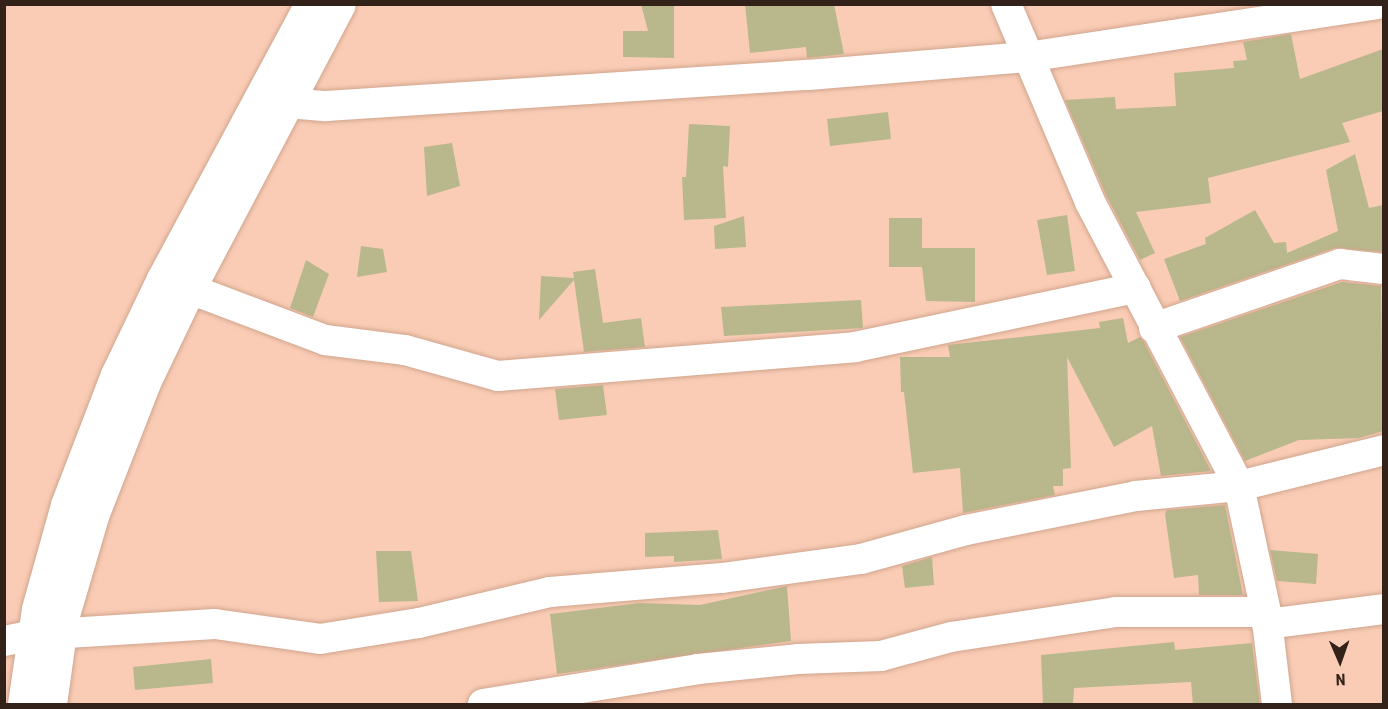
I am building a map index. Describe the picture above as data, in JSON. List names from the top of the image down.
{
  "north": "bottom"
}
